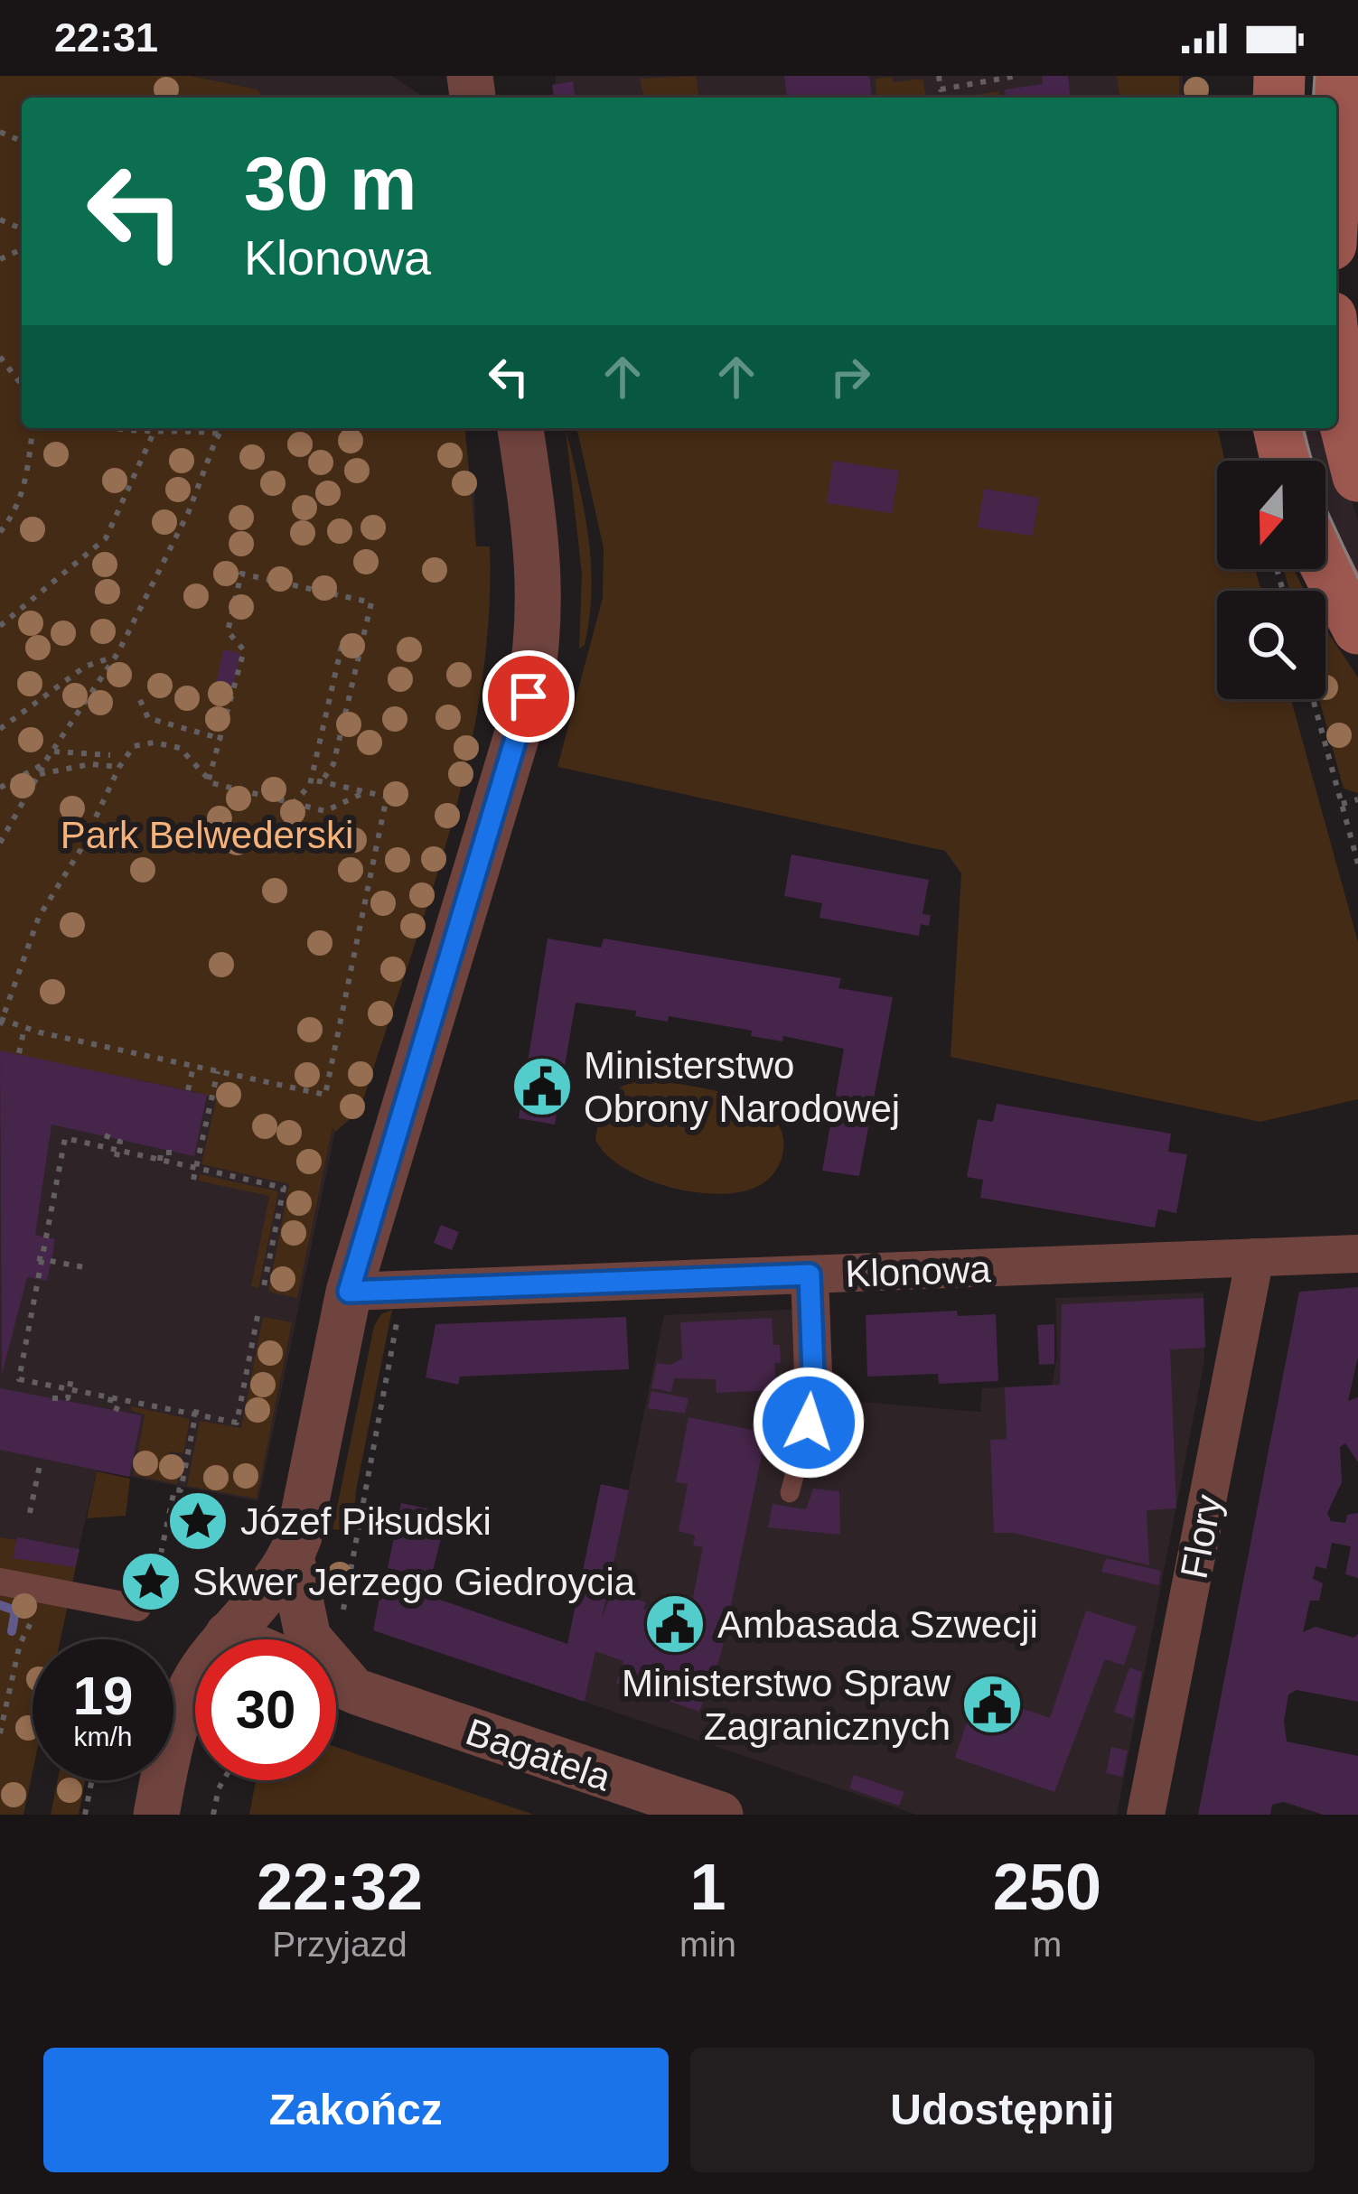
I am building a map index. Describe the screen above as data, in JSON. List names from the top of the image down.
{
  "streets": {
    "street": ["Klonowa", "Flory", "Bagatela"]
  },
  "crossings": [
    ["Klonowa", "Flory"]
  ],
  "parks": ["Park Belwederski"],
  "places": {
    "public building": ["Ministerstwo Obrony Narodowej", "Ambasada Szwecji", "Ministerstwo Spraw Zagranicznych"],
    "place": ["Józef Piłsudski", "Skwer Jerzego Giedroycia"]
  },
  "north": "bottom",
  "page": {
    "status": "22:31",
    "turn": ["30 m", "Klonowa"],
    "speed": "19 km/h",
    "limit": "30",
    "eta": [
      "22:32",
      "Przyjazd",
      "1",
      "min",
      "250",
      "m"
    ],
    "buttons": ["Zakończ", "Udostępnij"]
  }
}
